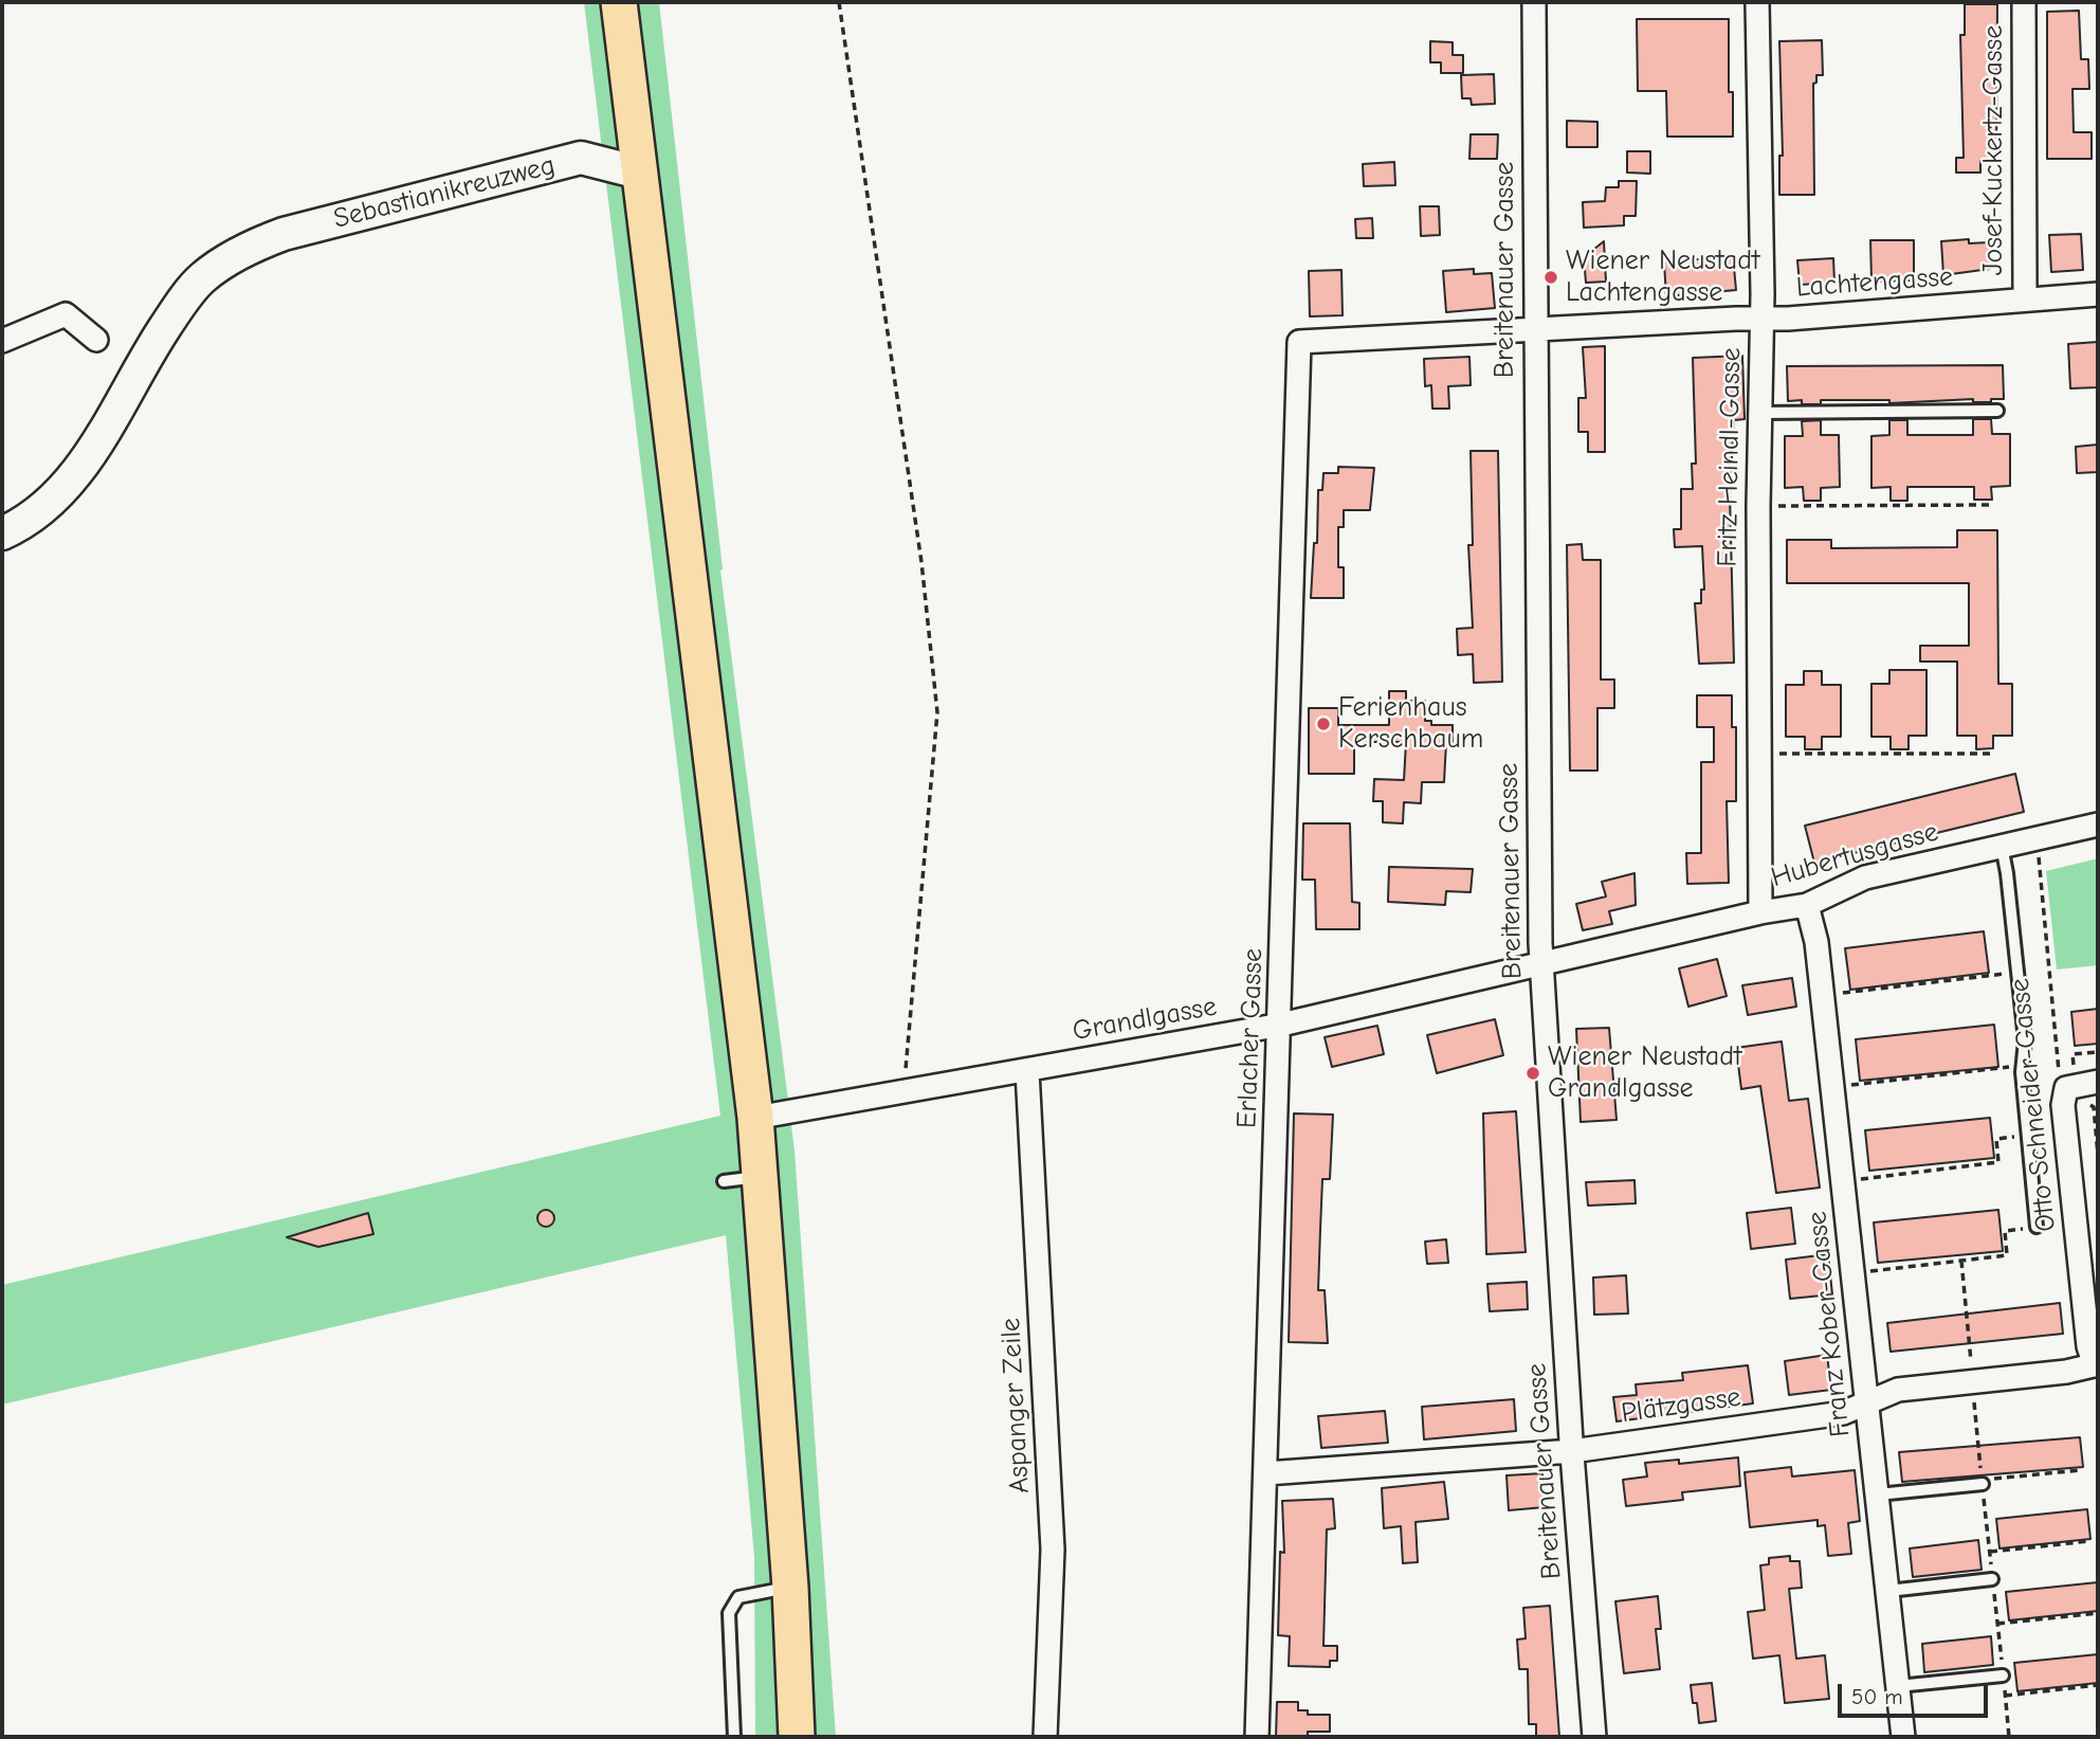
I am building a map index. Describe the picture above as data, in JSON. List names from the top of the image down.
{
  "streets": {
    "main road": ["Sebastianikreuzweg"],
    "street": [
      "Josef-Kuckertz-Gasse",
      "Breitenauer Gasse",
      "Lachtengasse",
      "Fritz Heindl-Gasse",
      "Hubertusgasse",
      "Grandlgasse",
      "Erlacher Gasse",
      "Otto Schneider-Gasse",
      "Franz Kober-Gasse",
      "Aspanger Zeile",
      "Plätzgasse"
    ]
  },
  "crossings": [
    ["Josef-Kuckertz-Gasse", "Lachtengasse"],
    ["Breitenauer Gasse", "Lachtengasse"],
    ["Breitenauer Gasse", "Hubertusgasse"],
    ["Breitenauer Gasse", "Grandlgasse"],
    ["Breitenauer Gasse", "Plätzgasse"],
    ["Lachtengasse", "Fritz Heindl-Gasse"],
    ["Lachtengasse", "Erlacher Gasse"],
    ["Fritz Heindl-Gasse", "Hubertusgasse"],
    ["Hubertusgasse", "Grandlgasse"],
    ["Hubertusgasse", "Otto Schneider-Gasse"],
    ["Hubertusgasse", "Franz Kober-Gasse"],
    ["Grandlgasse", "Erlacher Gasse"],
    ["Grandlgasse", "Aspanger Zeile"],
    ["Erlacher Gasse", "Plätzgasse"],
    ["Otto Schneider-Gasse", "Plätzgasse"],
    ["Franz Kober-Gasse", "Plätzgasse"]
  ],
  "places": ["Wiener Neustadt Lachtengasse", "Ferienhaus Kerschbaum", "Wiener Neustadt Grandlgasse"],
  "scale_bar": "50 m"
}
